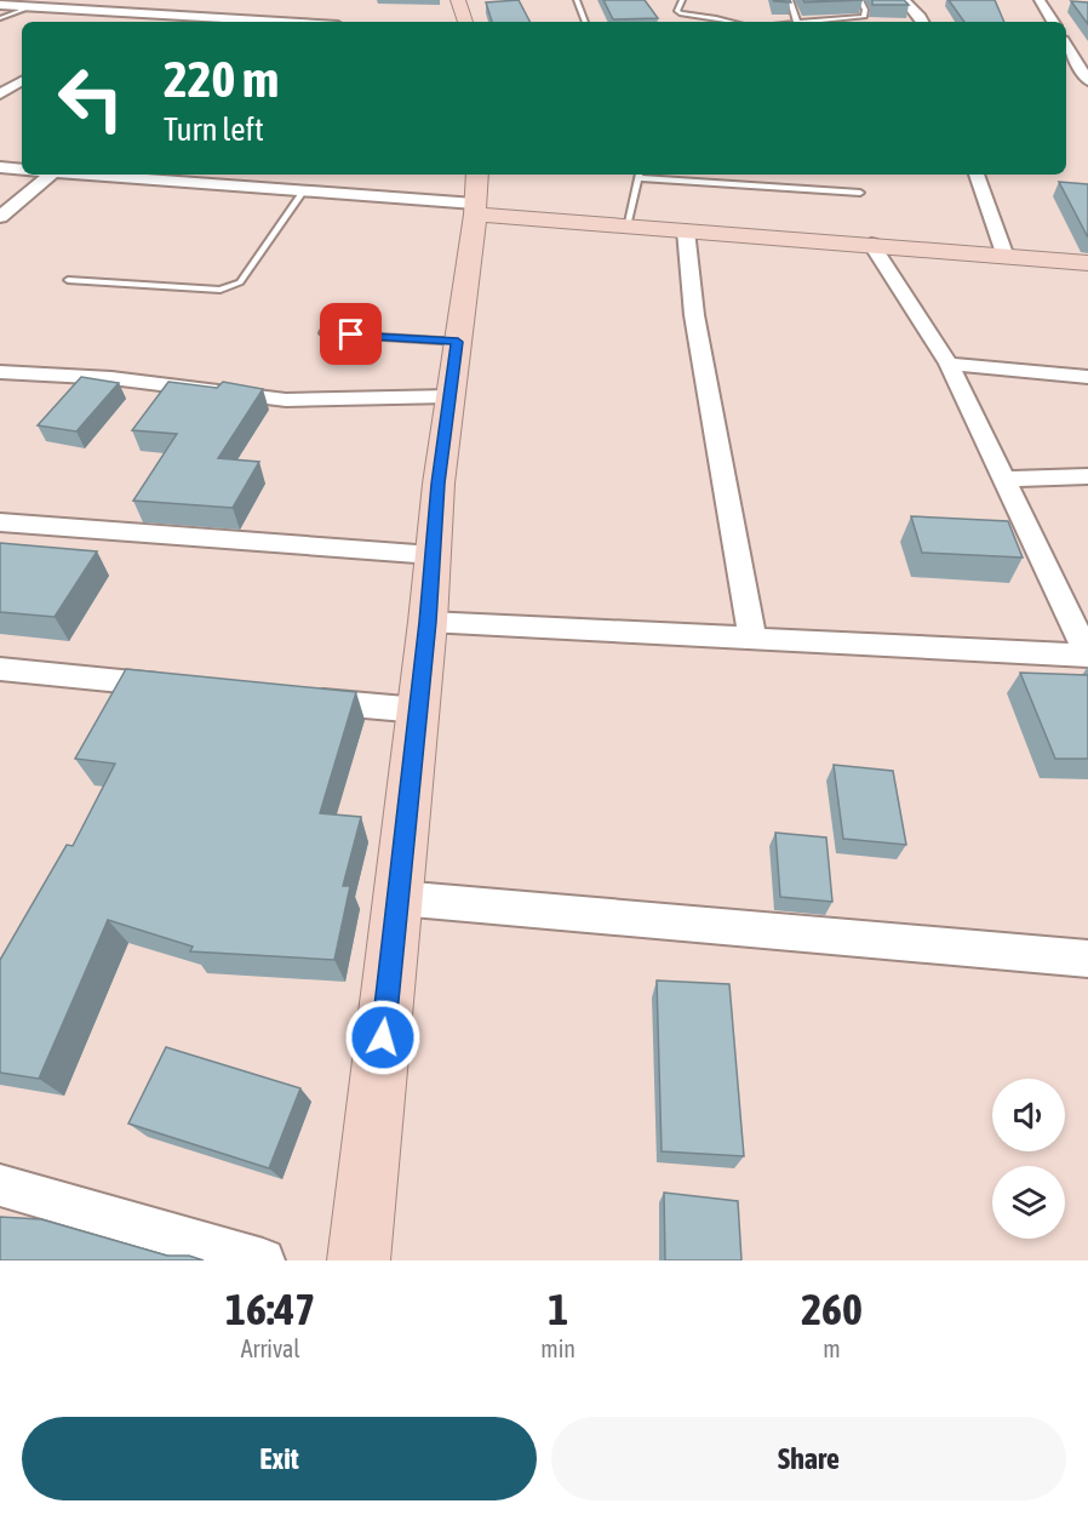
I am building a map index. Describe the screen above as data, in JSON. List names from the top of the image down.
{
  "page": {
    "turn": ["220 m", "Turn left"],
    "eta": [
      "16:47",
      "Arrival",
      "1",
      "min",
      "260",
      "m"
    ],
    "buttons": ["Exit", "Share"]
  }
}
